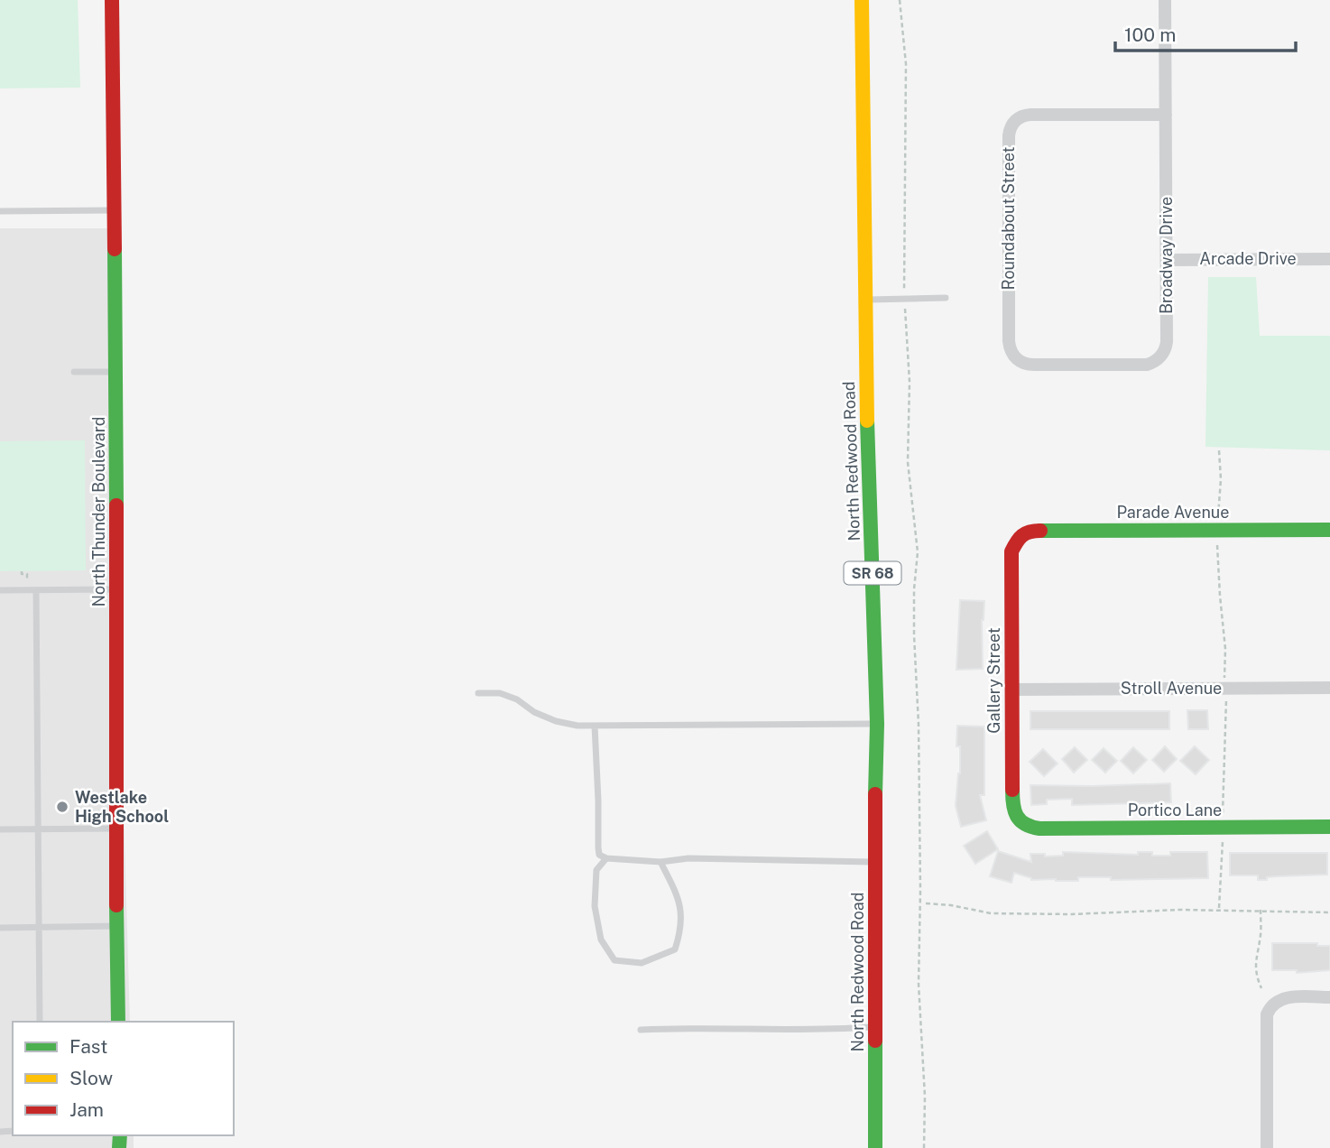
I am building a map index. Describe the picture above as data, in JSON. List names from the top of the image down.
{
  "streets": {
    "street": [
      "Roundabout Street",
      "Broadway Drive",
      "Arcade Drive",
      "North Redwood Road",
      "North Thunder Boulevard",
      "Parade Avenue",
      "SR 68",
      "Gallery Street",
      "Stroll Avenue",
      "Portico Lane"
    ]
  },
  "crossings": [
    ["Roundabout Street", "Broadway Drive"],
    ["Broadway Drive", "Arcade Drive"],
    ["Parade Avenue", "Gallery Street"],
    ["Gallery Street", "Stroll Avenue"],
    ["Gallery Street", "Portico Lane"]
  ],
  "places": ["Westlake High School"],
  "legend": ["Fast", "Slow", "Jam"],
  "scale_bar": "100 m"
}
